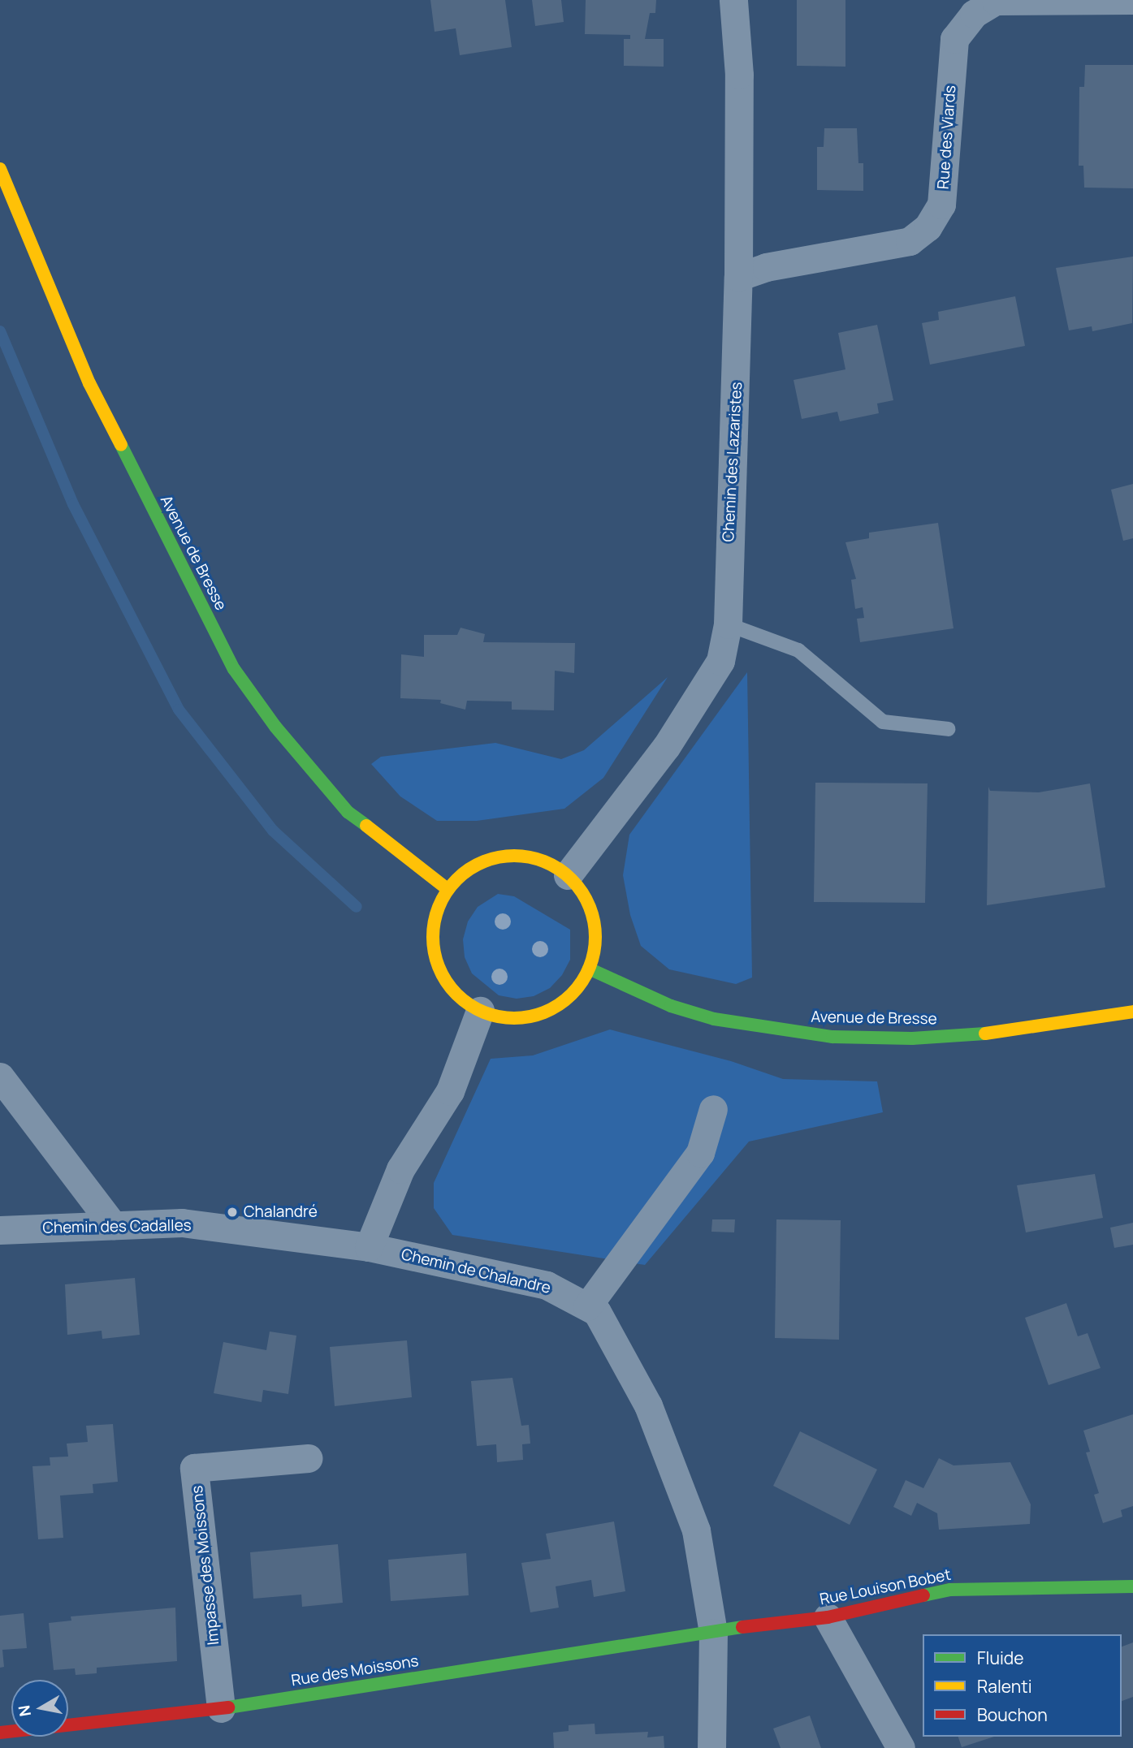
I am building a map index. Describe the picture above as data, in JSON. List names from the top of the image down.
{
  "streets": {
    "main road": ["Avenue de Bresse", "Rue Louison Bobet", "Rue des Moissons"],
    "street": [
      "Rue des Viards",
      "Chemin des Lazaristes",
      "Chemin des Cadalles",
      "Chemin de Chalandre",
      "Impasse des Moissons"
    ]
  },
  "crossings": [
    ["Rue des Viards", "Chemin des Lazaristes"],
    ["Chemin des Lazaristes", "Avenue de Bresse"],
    ["Chemin des Cadalles", "Chemin de Chalandre"],
    ["Chemin de Chalandre", "Rue Louison Bobet"],
    ["Chemin de Chalandre", "Rue des Moissons"],
    ["Impasse des Moissons", "Rue des Moissons"],
    ["Rue Louison Bobet", "Rue des Moissons"]
  ],
  "places": ["Chalandré"],
  "legend": ["Fluide", "Ralenti", "Bouchon"],
  "north": "left"
}
